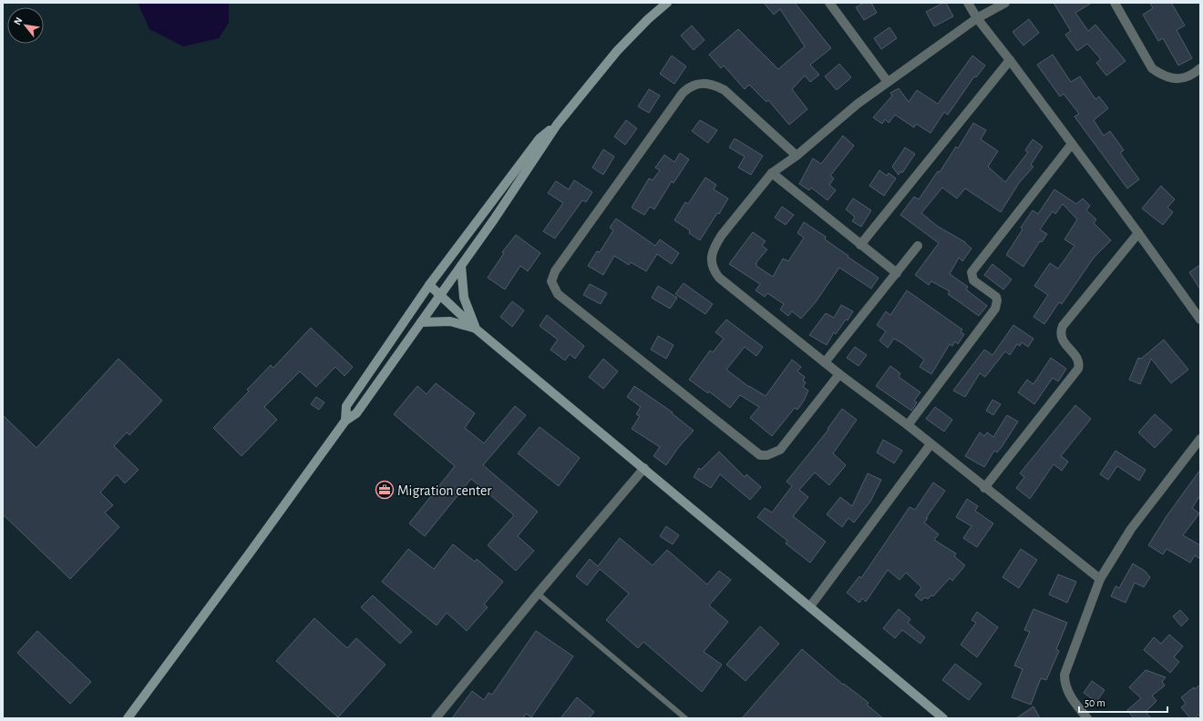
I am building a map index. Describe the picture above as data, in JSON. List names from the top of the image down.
{
  "places": {
    "office": ["Migration center"]
  },
  "scale_bar": "50 m",
  "north": "top left"
}
